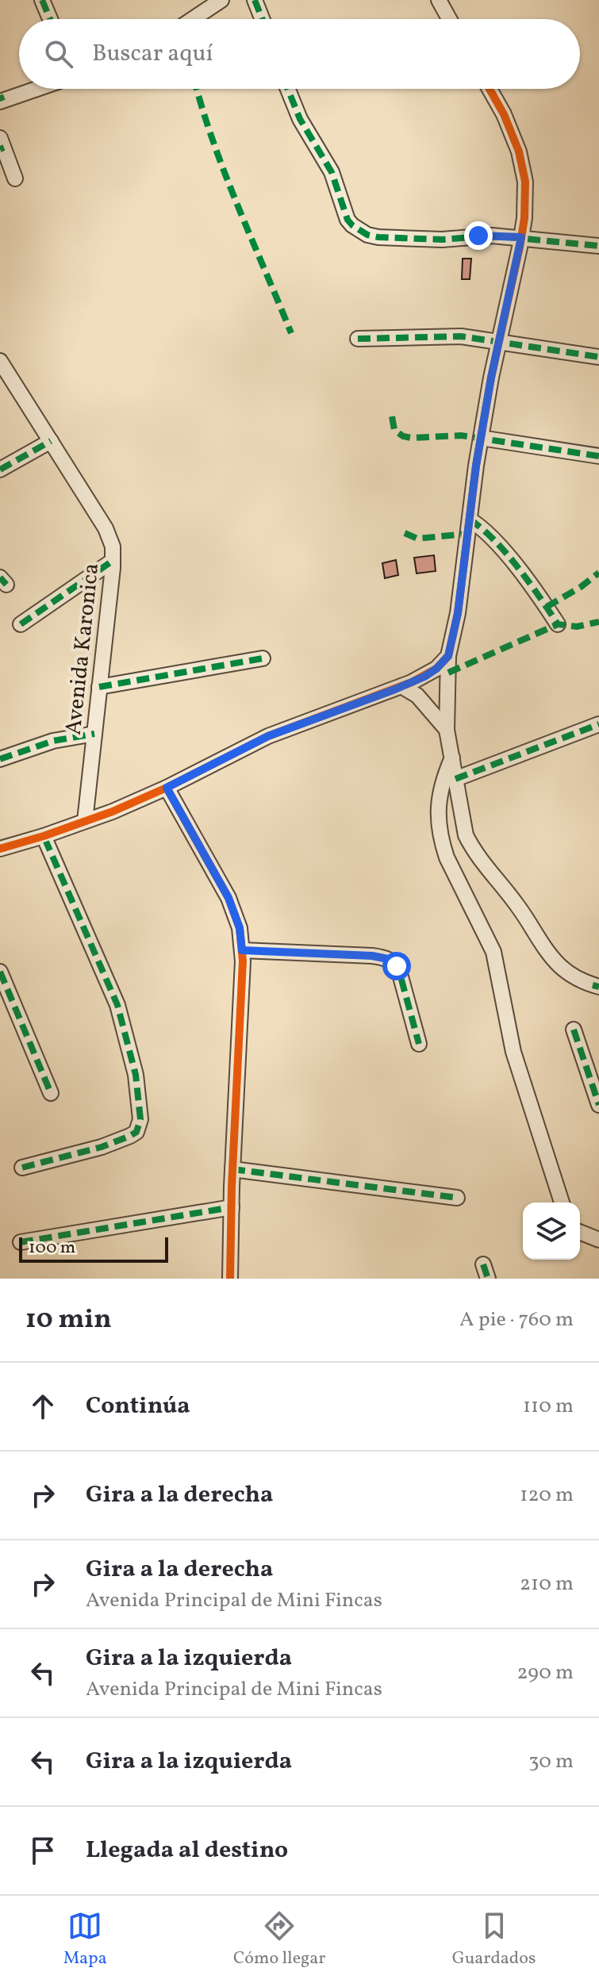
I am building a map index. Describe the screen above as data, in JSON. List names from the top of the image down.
{
  "streets": {
    "street": ["Avenida Karonica"]
  },
  "scale_bar": "100 m",
  "page": {
    "search": "Buscar aquí",
    "scale": "100 m",
    "heading": ["10 min", "A pie · 760 m"],
    "list": [
      ["Continúa", "110 m"],
      ["Gira a la derecha", "120 m"],
      ["Gira a la derecha", "Avenida Principal de Mini Fincas", "210 m"],
      ["Gira a la izquierda", "Avenida Principal de Mini Fincas", "290 m"],
      ["Gira a la izquierda", "30 m"],
      "Llegada al destino"
    ],
    "nav": ["Mapa", "Cómo llegar", "Guardados"]
  }
}
